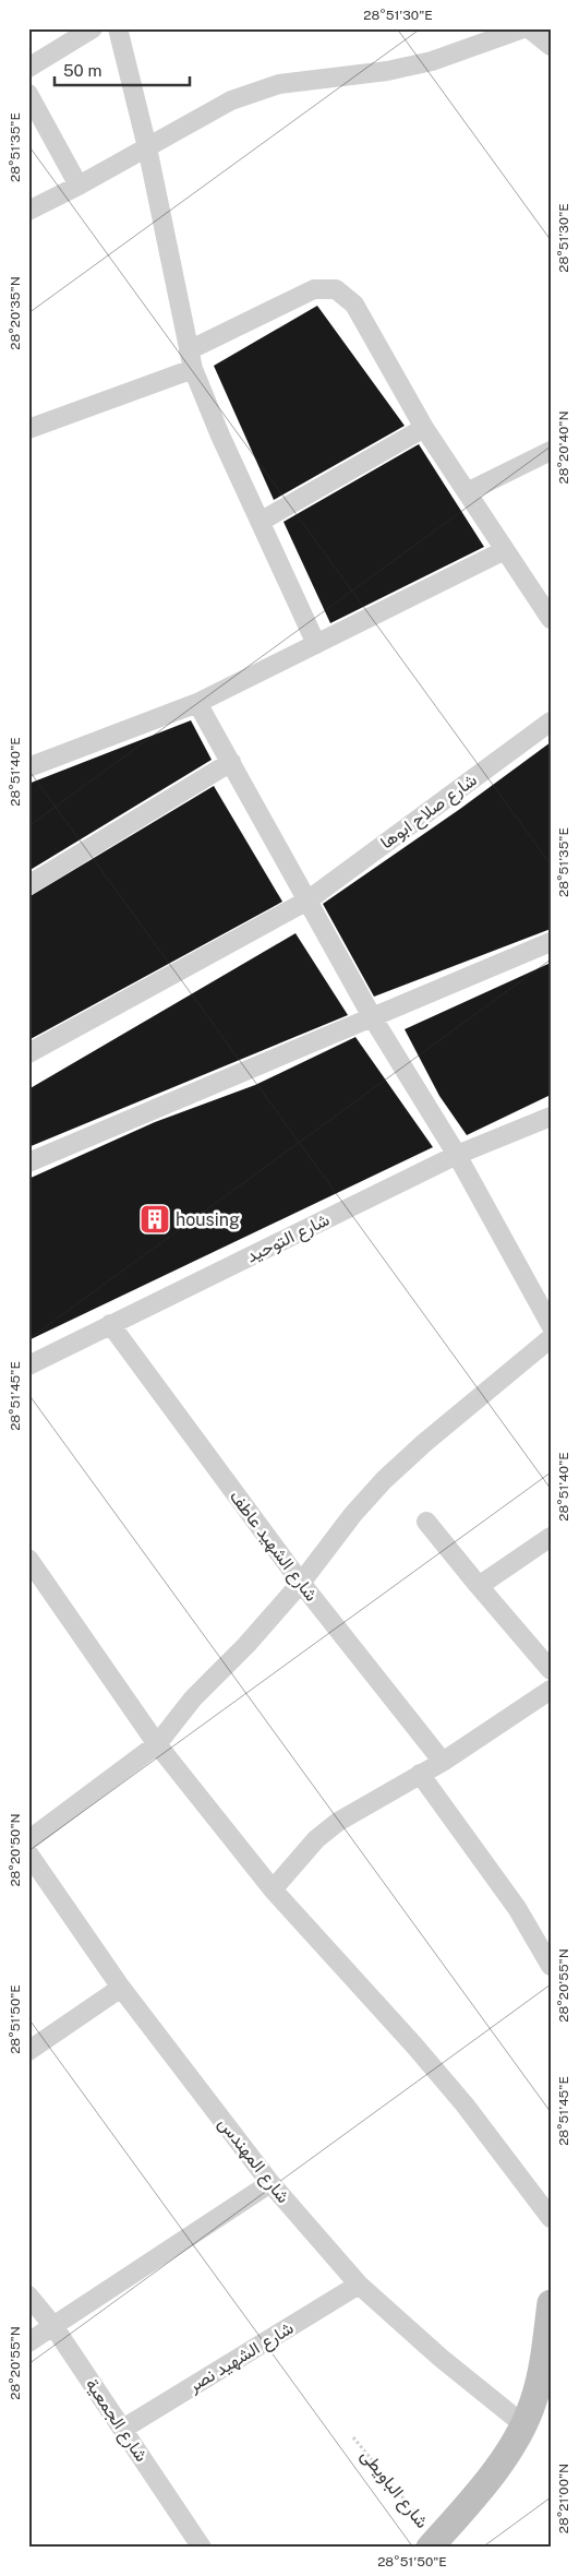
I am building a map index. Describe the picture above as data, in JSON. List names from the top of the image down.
{
  "streets": {
    "street": [
      "شارع صلاح ابوها",
      "شارع التوحيد",
      "شارع الشهيد عاطف",
      "شارع المهندس",
      "شارع الشهيد نصر",
      "شارع الجمعية"
    ],
    "path": ["شارع الباويطى"]
  },
  "crossings": [
    ["شارع التوحيد", "شارع الشهيد عاطف"],
    ["شارع المهندس", "شارع الشهيد نصر"],
    ["شارع الشهيد نصر", "شارع الجمعية"]
  ],
  "places": {
    "building": ["housing"]
  },
  "scale_bar": "50 m",
  "coordinates": [
    "28°51'30\"E",
    "28°51'35\"E",
    "28°20'35\"N",
    "28°20'40\"N",
    "28°51'40\"E",
    "28°51'45\"E",
    "28°20'50\"N",
    "28°20'55\"N",
    "28°51'50\"E",
    "28°21'00\"N"
  ]
}
